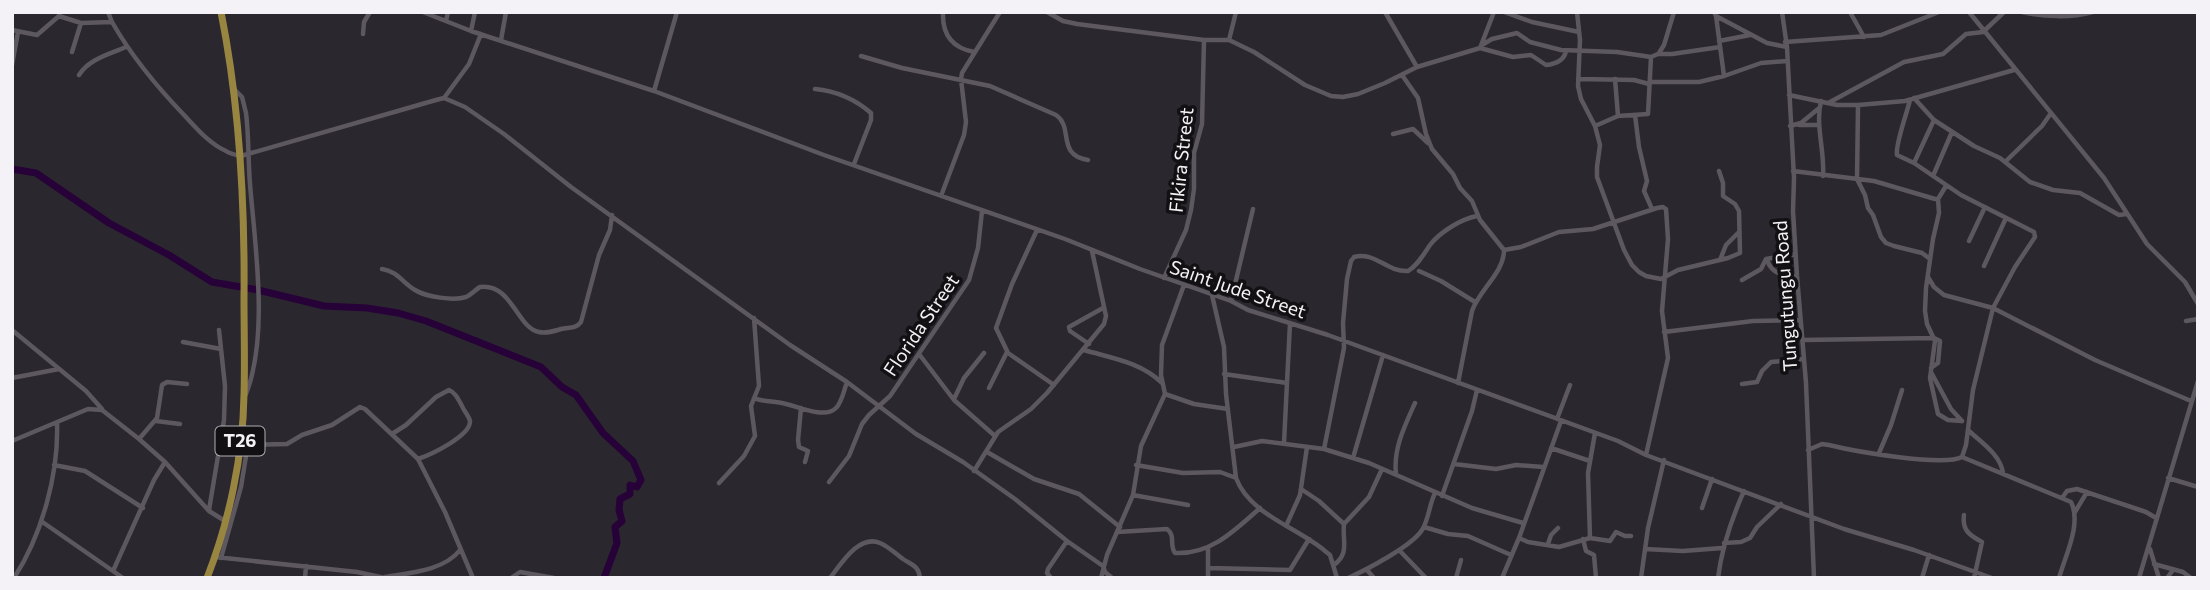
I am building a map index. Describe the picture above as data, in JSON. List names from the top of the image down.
{
  "streets": {
    "highway": ["T26"],
    "street": [
      "Fikira Street",
      "Saint Jude Street",
      "Tungutungu Road",
      "Florida Street"
    ]
  },
  "crossings": [
    ["Fikira Street", "Saint Jude Street"],
    ["Saint Jude Street", "Tungutungu Road"],
    ["Saint Jude Street", "Florida Street"]
  ]
}
